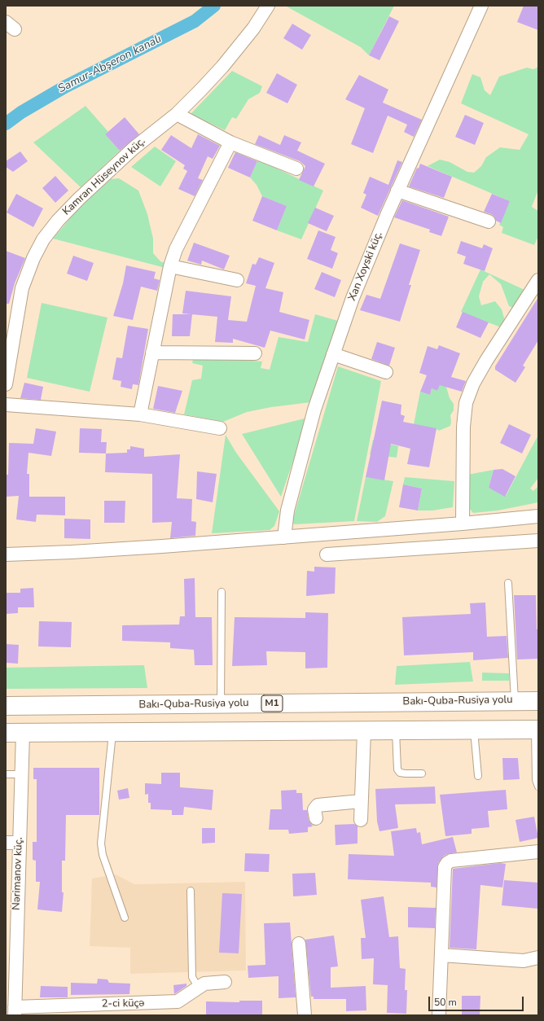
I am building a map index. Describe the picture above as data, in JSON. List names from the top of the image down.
{
  "streets": {
    "highway": ["Bakı-Quba-Rusiya yolu", "M1"],
    "street": [
      "Kamran Hüseynov küç.",
      "Xan Xoyski küç.",
      "Nərimanov küç.",
      "2-ci küçə"
    ]
  },
  "crossings": [
    ["Nərimanov küç.", "2-ci küçə"]
  ],
  "water": ["Samur-Abşeron kanalı"],
  "scale_bar": "50 m"
}
